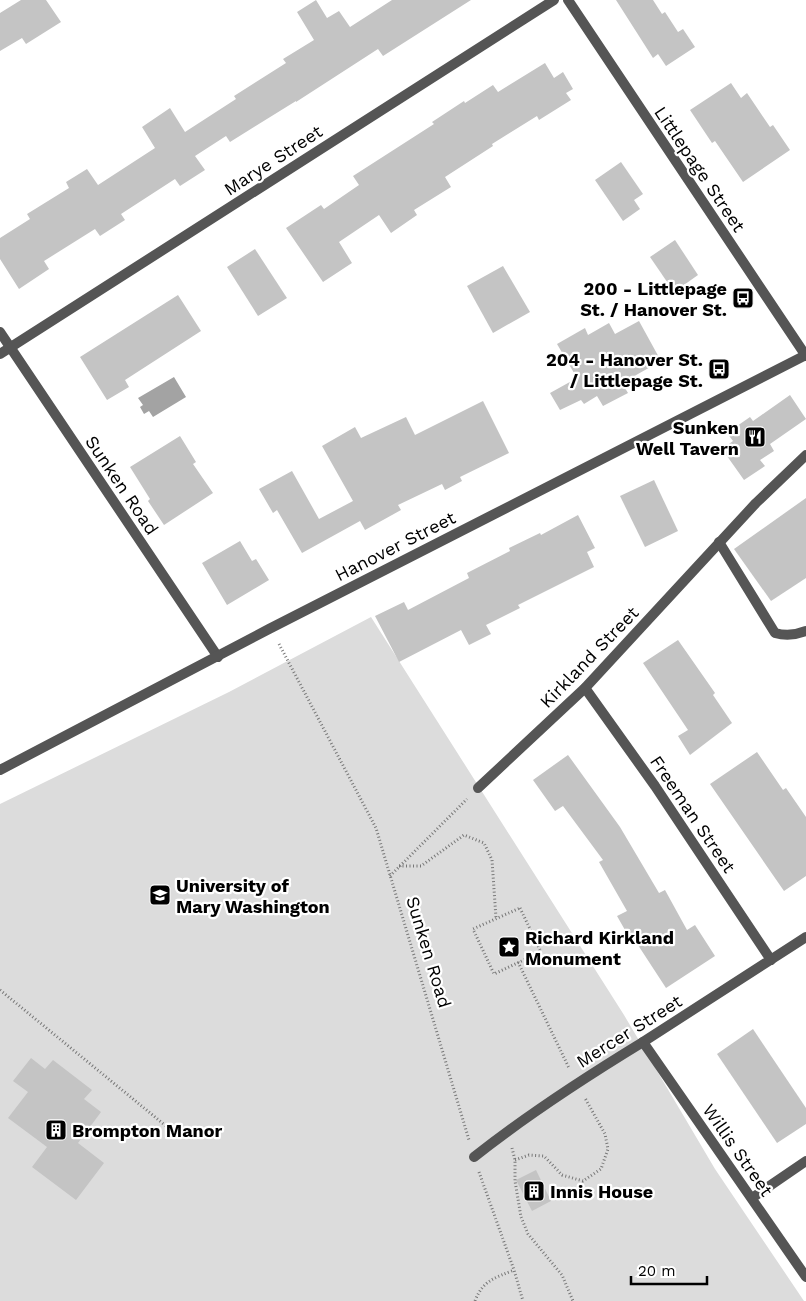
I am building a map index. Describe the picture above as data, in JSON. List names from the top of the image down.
{
  "streets": {
    "street": [
      "Marye Street",
      "Littlepage Street",
      "Sunken Road",
      "Hanover Street",
      "Kirkland Street",
      "Freeman Street",
      "Mercer Street",
      "Willis Street"
    ]
  },
  "crossings": [
    ["Marye Street", "Sunken Road"],
    ["Littlepage Street", "Hanover Street"],
    ["Sunken Road", "Hanover Street"],
    ["Sunken Road", "Mercer Street"],
    ["Kirkland Street", "Freeman Street"],
    ["Freeman Street", "Mercer Street"],
    ["Mercer Street", "Willis Street"]
  ],
  "places": {
    "bus stop": ["200 - Littlepage St. / Hanover St.", "204 - Hanover St. / Littlepage St."],
    "restaurant": ["Sunken Well Tavern"],
    "school or university": ["University of Mary Washington"],
    "place": ["Richard Kirkland Monument"],
    "building": ["Brompton Manor", "Innis House"]
  },
  "scale_bar": "20 m"
}
